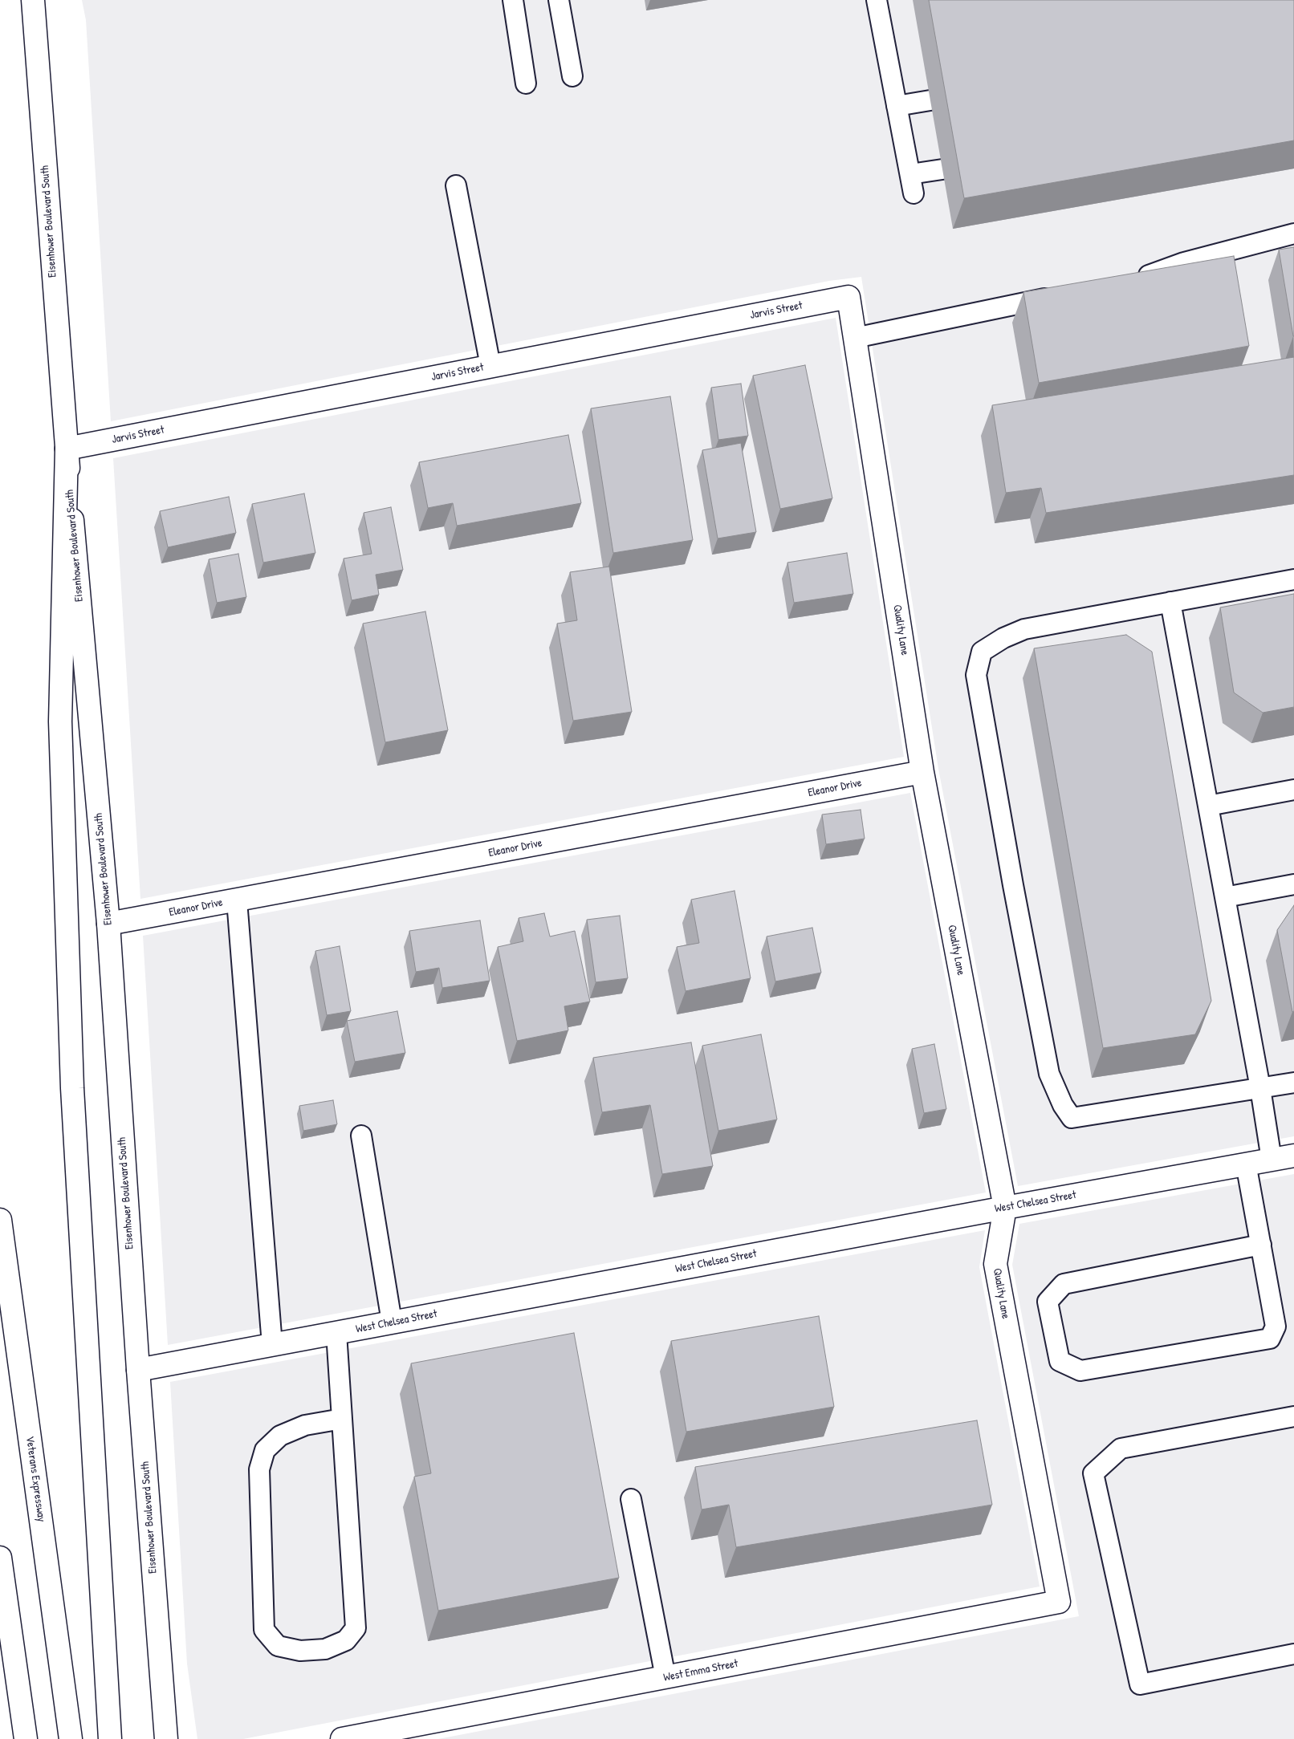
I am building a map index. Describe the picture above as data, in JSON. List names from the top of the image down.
{
  "streets": {
    "main road": [
      "Eisenhower Boulevard South",
      "Jarvis Street",
      "Quality Lane",
      "Eleanor Drive",
      "West Chelsea Street",
      "Veterans Expressway",
      "West Emma Street"
    ]
  },
  "crossings": [
    ["Eisenhower Boulevard South", "Jarvis Street"],
    ["Eisenhower Boulevard South", "Eleanor Drive"],
    ["Eisenhower Boulevard South", "West Chelsea Street"],
    ["Jarvis Street", "Quality Lane"],
    ["Quality Lane", "Eleanor Drive"],
    ["Quality Lane", "West Chelsea Street"],
    ["Quality Lane", "West Emma Street"]
  ]
}
